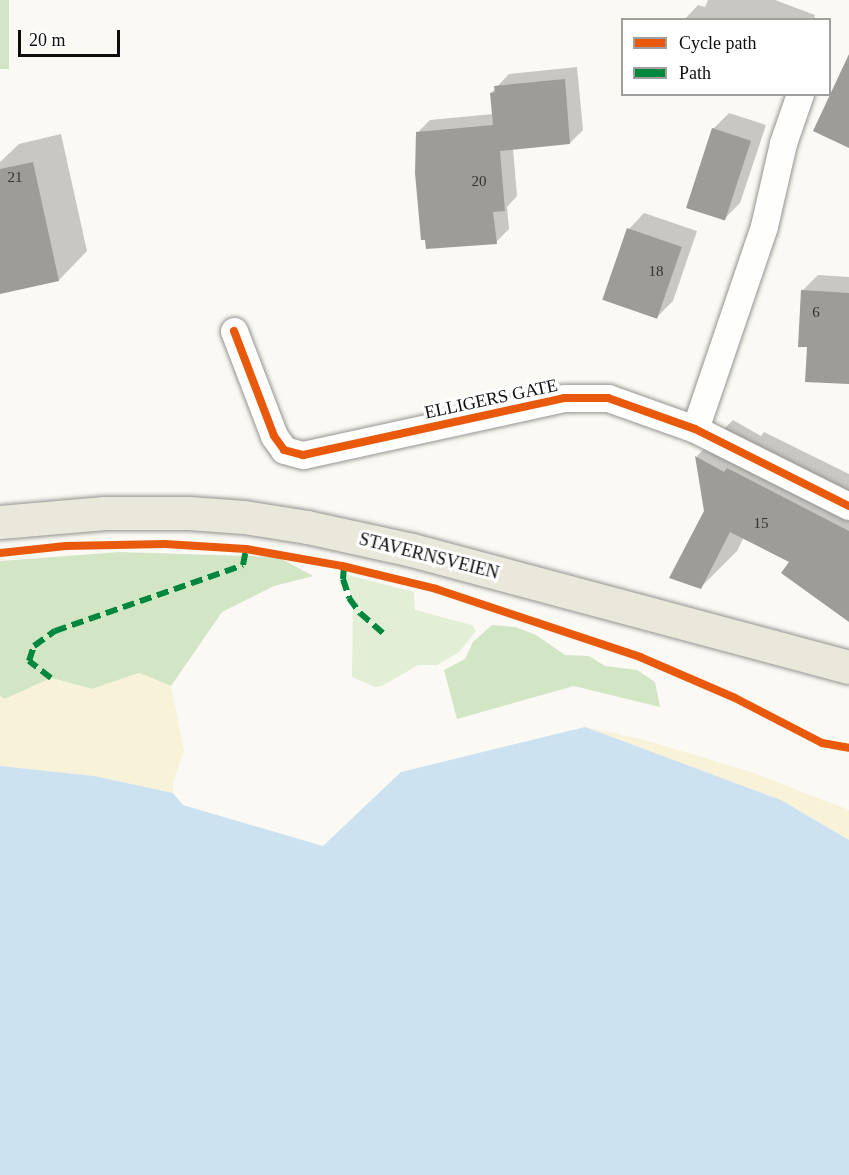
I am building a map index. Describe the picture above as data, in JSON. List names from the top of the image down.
{
  "streets": {
    "main road": ["STAVERNSVEIEN"],
    "street": ["ELLIGERS GATE"]
  },
  "house_numbers": [
    "21",
    "20",
    "18",
    "6",
    "15"
  ],
  "legend": ["Cycle path", "Path"],
  "scale_bar": "20 m"
}
